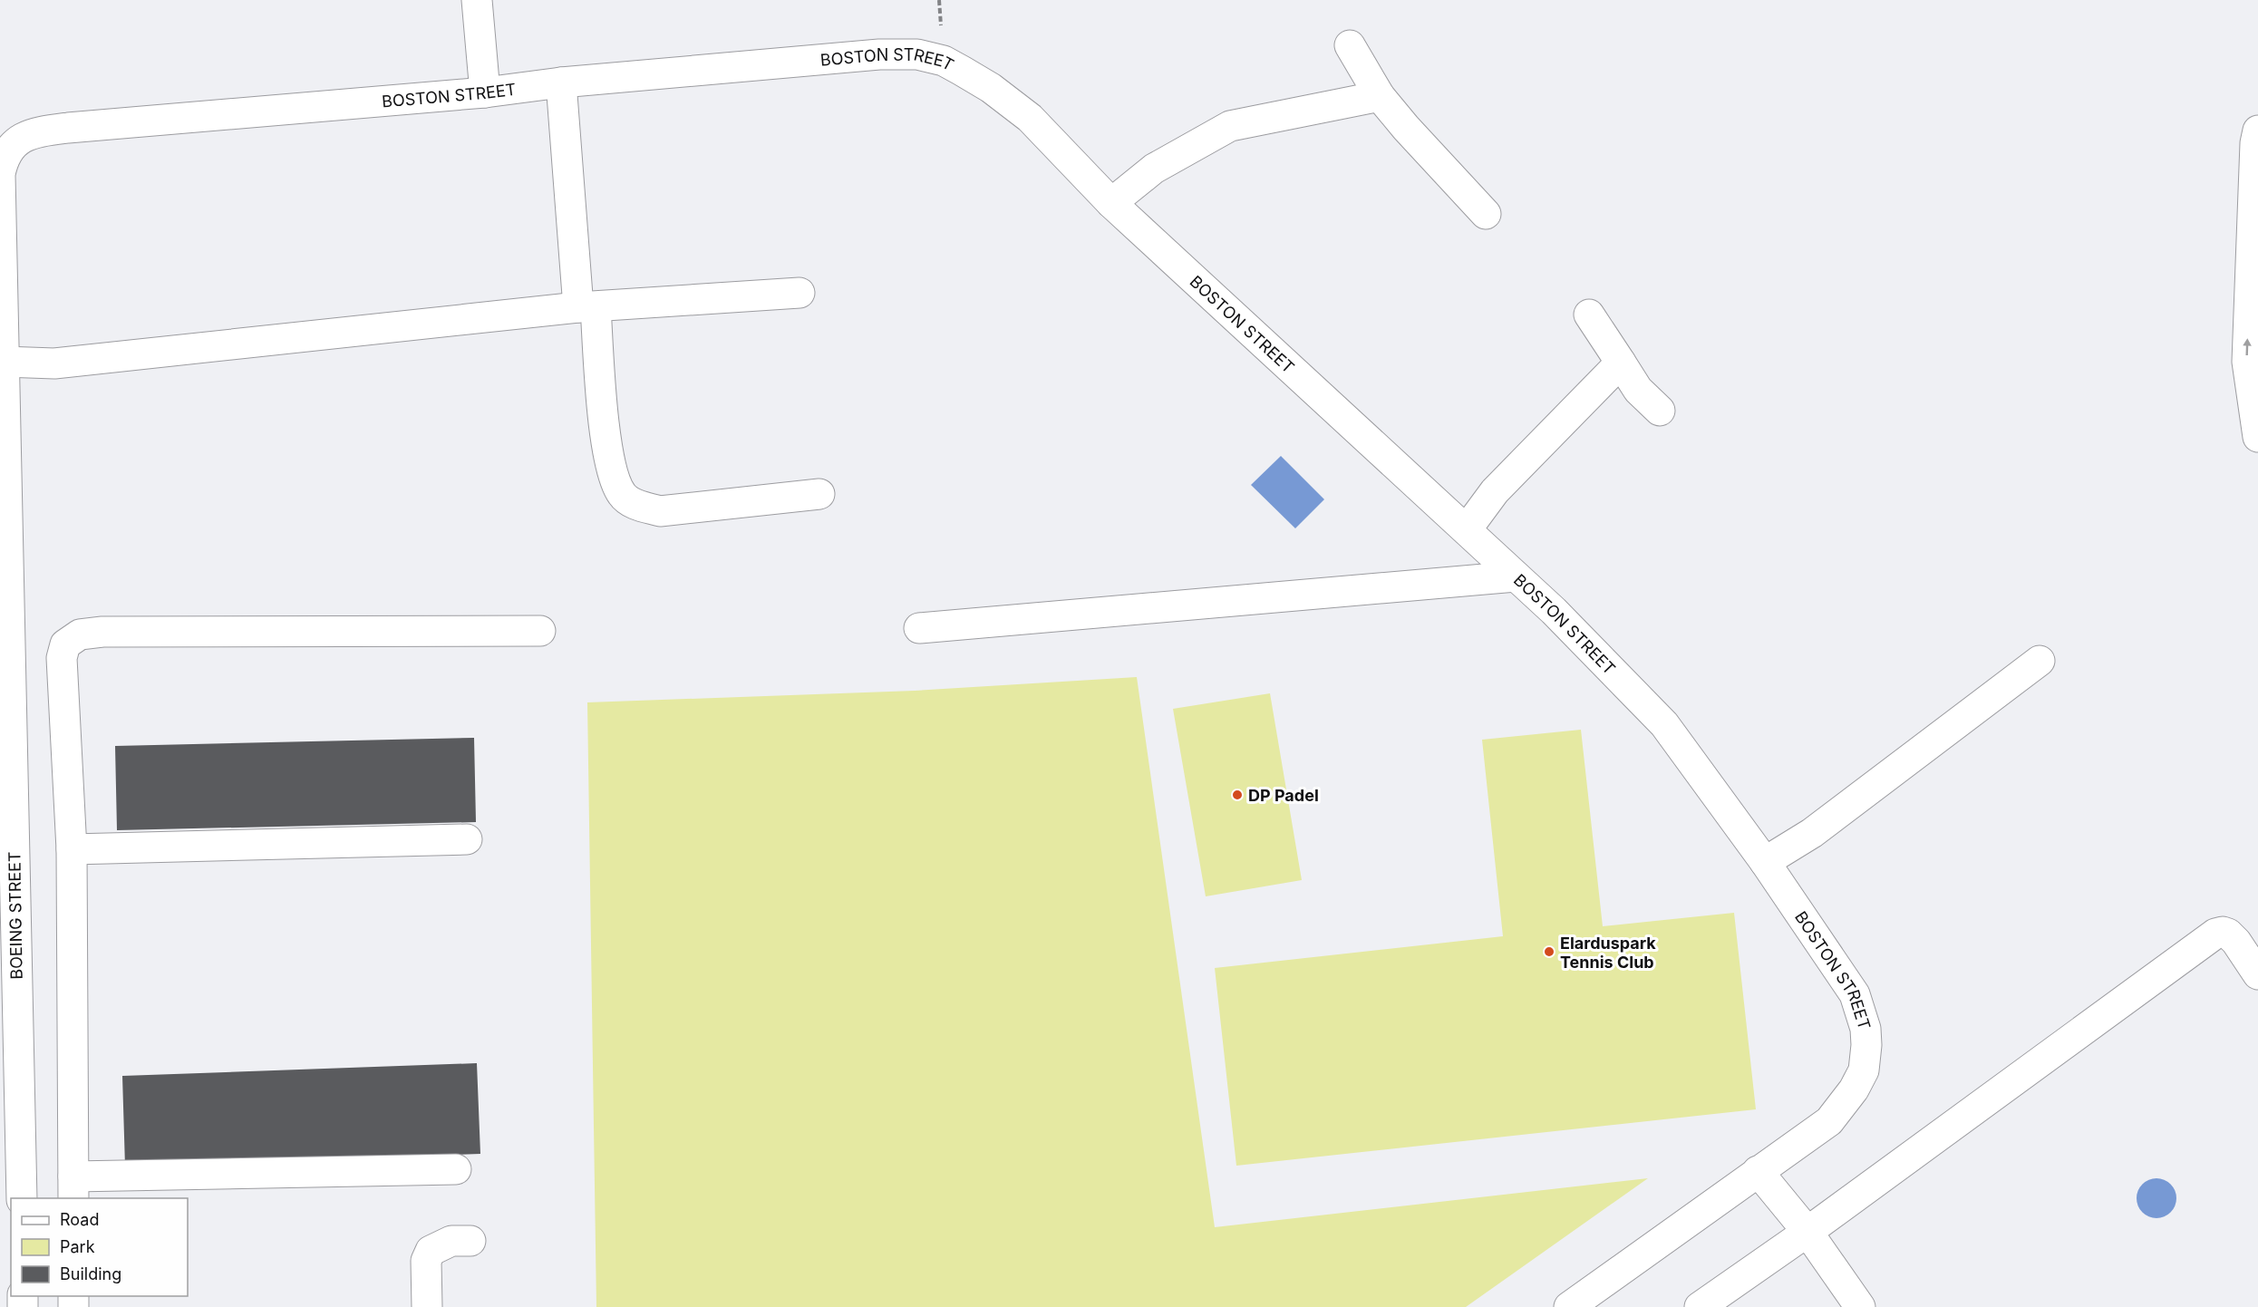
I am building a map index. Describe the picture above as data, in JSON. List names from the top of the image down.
{
  "streets": {
    "street": ["BOSTON STREET", "BOEING STREET"]
  },
  "crossings": [
    ["BOSTON STREET", "BOEING STREET"]
  ],
  "places": ["DP Padel", "Elarduspark Tennis Club"],
  "legend": ["Road", "Park", "Building"]
}
